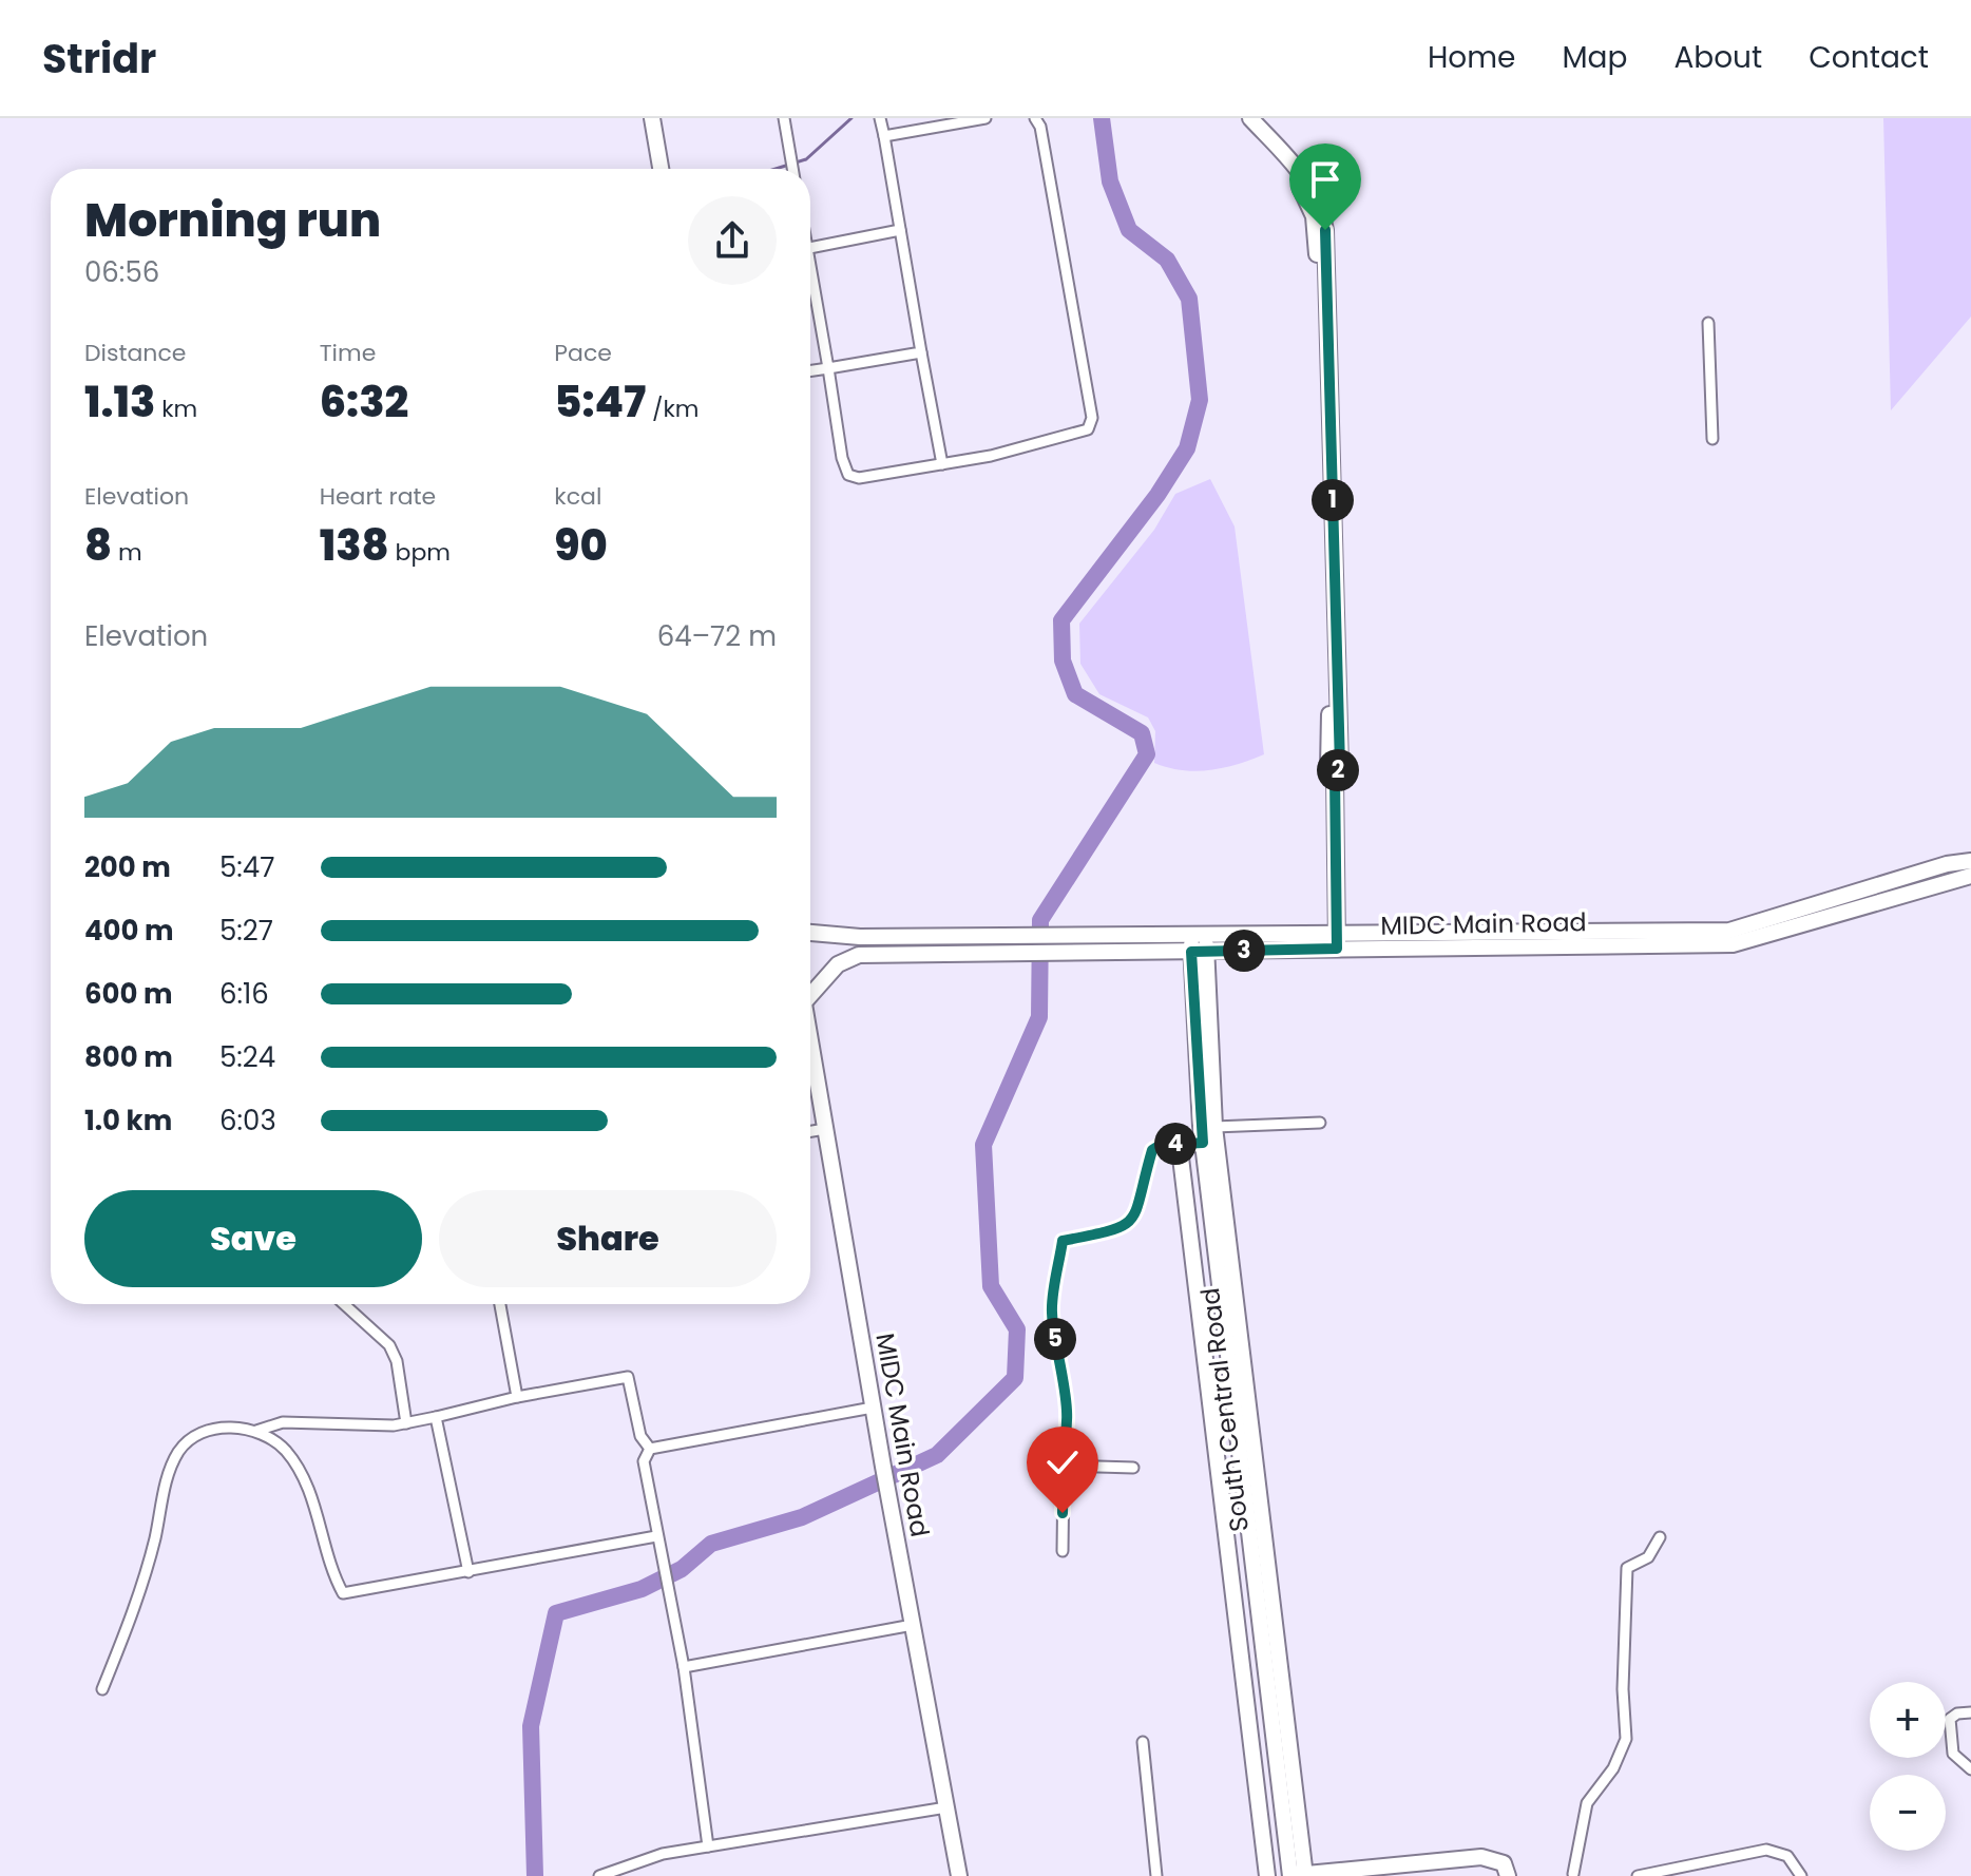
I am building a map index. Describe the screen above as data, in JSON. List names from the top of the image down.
{
  "streets": {
    "street": ["MIDC Main Road", "South Central Road"]
  },
  "crossings": [
    ["MIDC Main Road", "South Central Road"]
  ],
  "page": {
    "header": "Stridr",
    "nav": [
      "Home",
      "Map",
      "About",
      "Contact"
    ],
    "heading": ["Morning run", "06:56"],
    "stats": [
      ["Distance", "1.13 km"],
      ["Time", "6:32"],
      ["Pace", "5:47 /km"],
      ["Elevation", "8 m"],
      ["Heart rate", "138 bpm"],
      ["kcal", "90"]
    ],
    "pins": [
      "1",
      "2",
      "3",
      "4",
      "5"
    ],
    "chart": ["Elevation", "64–72 m"],
    "list": [
      {
        "name": "200 m",
        "note": "5:47"
      },
      {
        "name": "400 m",
        "note": "5:27"
      },
      {
        "name": "600 m",
        "note": "6:16"
      },
      {
        "name": "800 m",
        "note": "5:24"
      },
      {
        "name": "1.0 km",
        "note": "6:03"
      }
    ],
    "buttons": ["Save", "Share"],
    "map_buttons": ["+", "−"]
  }
}
